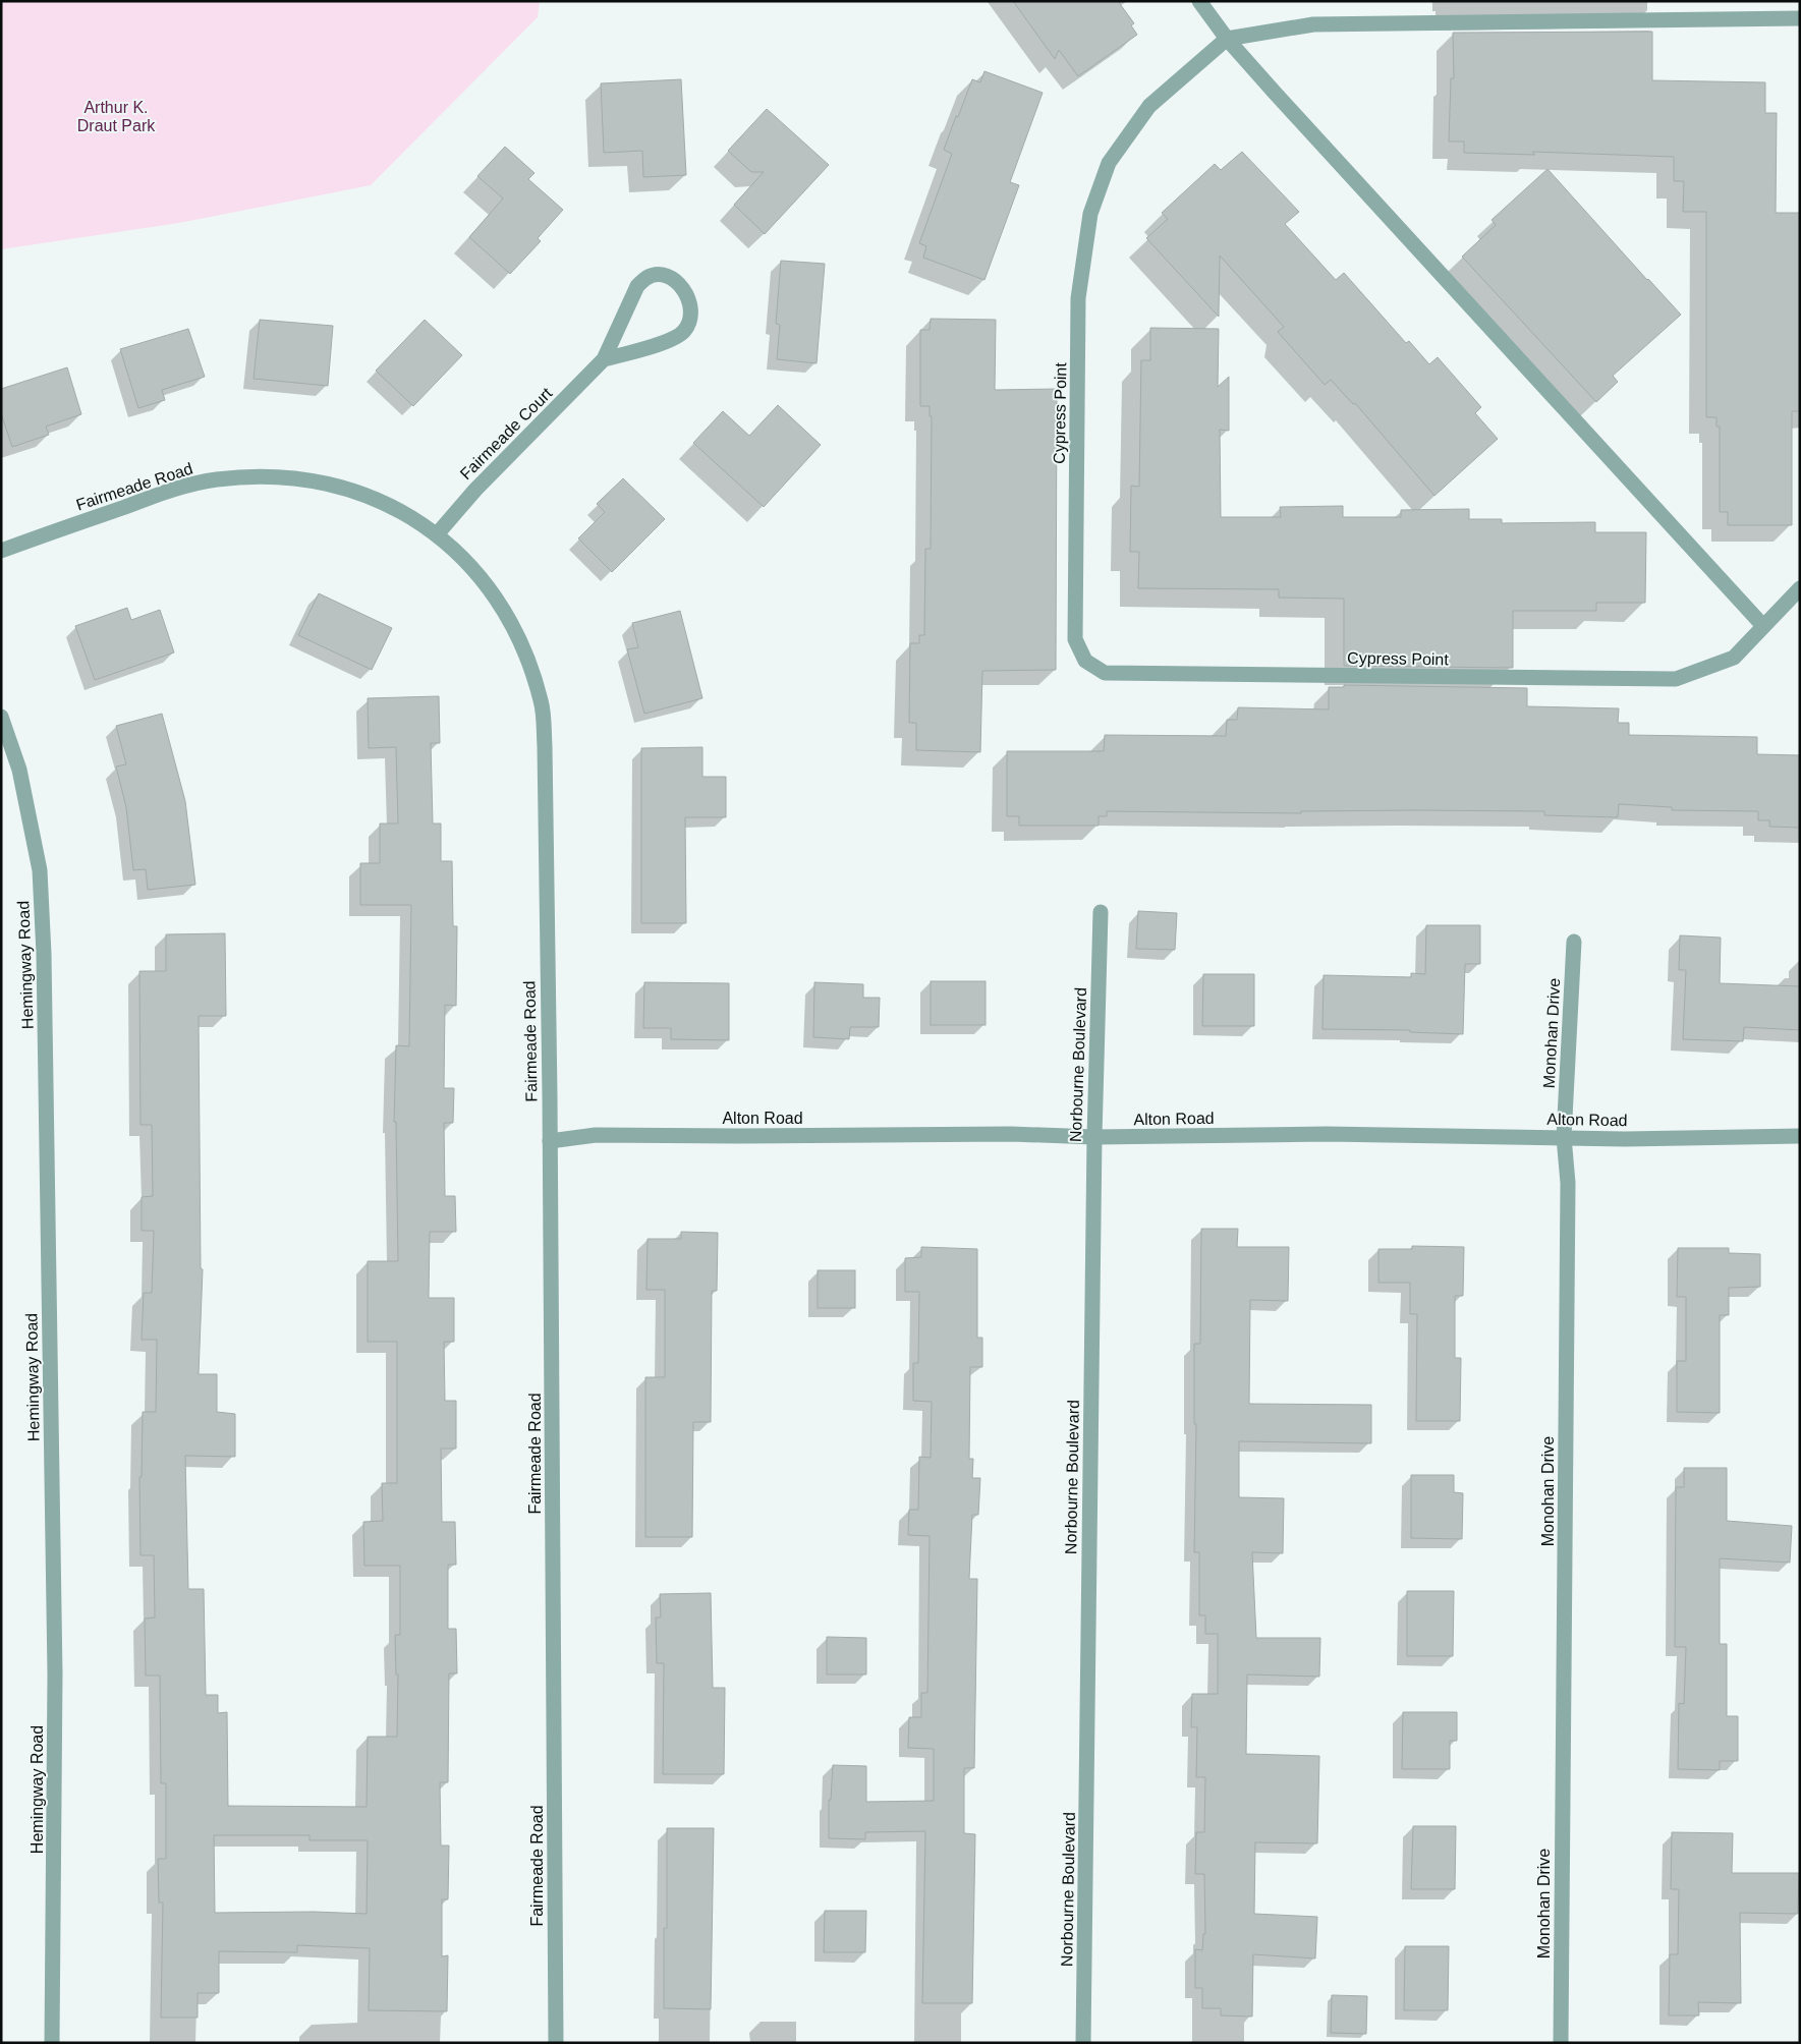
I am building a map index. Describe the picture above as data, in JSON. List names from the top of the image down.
{
  "streets": {
    "street": [
      "Cypress Point",
      "Fairmeade Court",
      "Fairmeade Road",
      "Hemingway Road",
      "Monohan Drive",
      "Norbourne Boulevard",
      "Alton Road"
    ]
  },
  "crossings": [
    ["Fairmeade Court", "Fairmeade Road"],
    ["Fairmeade Road", "Alton Road"],
    ["Monohan Drive", "Alton Road"],
    ["Norbourne Boulevard", "Alton Road"]
  ],
  "parks": ["Arthur K. Draut Park"]
}
